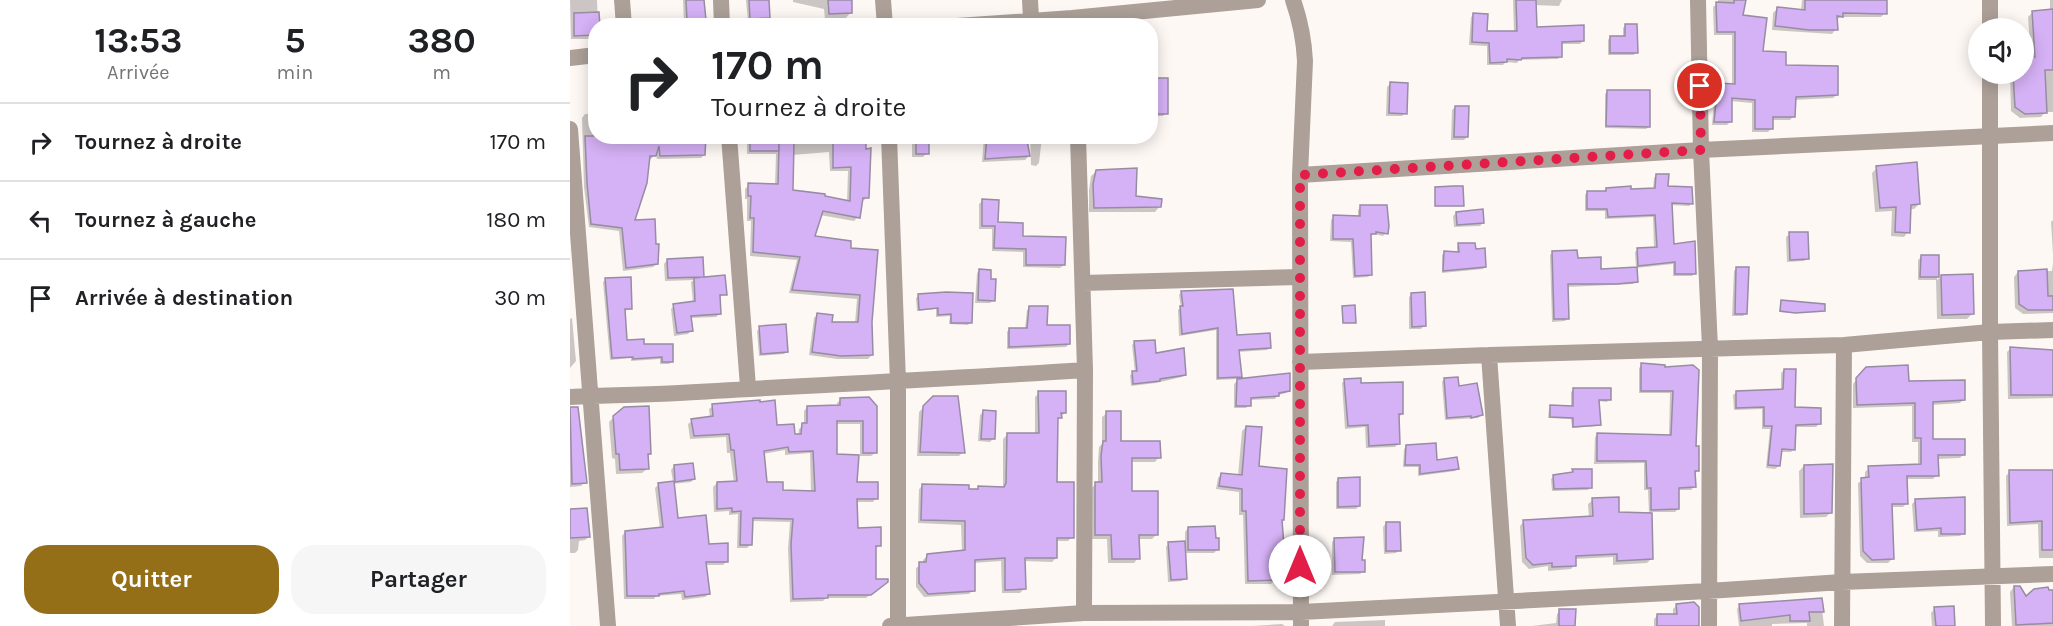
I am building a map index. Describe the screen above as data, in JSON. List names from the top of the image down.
{
  "page": {
    "eta": [
      "13:53",
      "Arrivée",
      "5",
      "min",
      "380",
      "m"
    ],
    "turn": ["170 m", "Tournez à droite"],
    "list": [
      {
        "name": "Tournez à droite",
        "value": "170 m"
      },
      {
        "name": "Tournez à gauche",
        "value": "180 m"
      },
      {
        "name": "Arrivée à destination",
        "value": "30 m"
      }
    ],
    "buttons": ["Quitter", "Partager"]
  }
}
